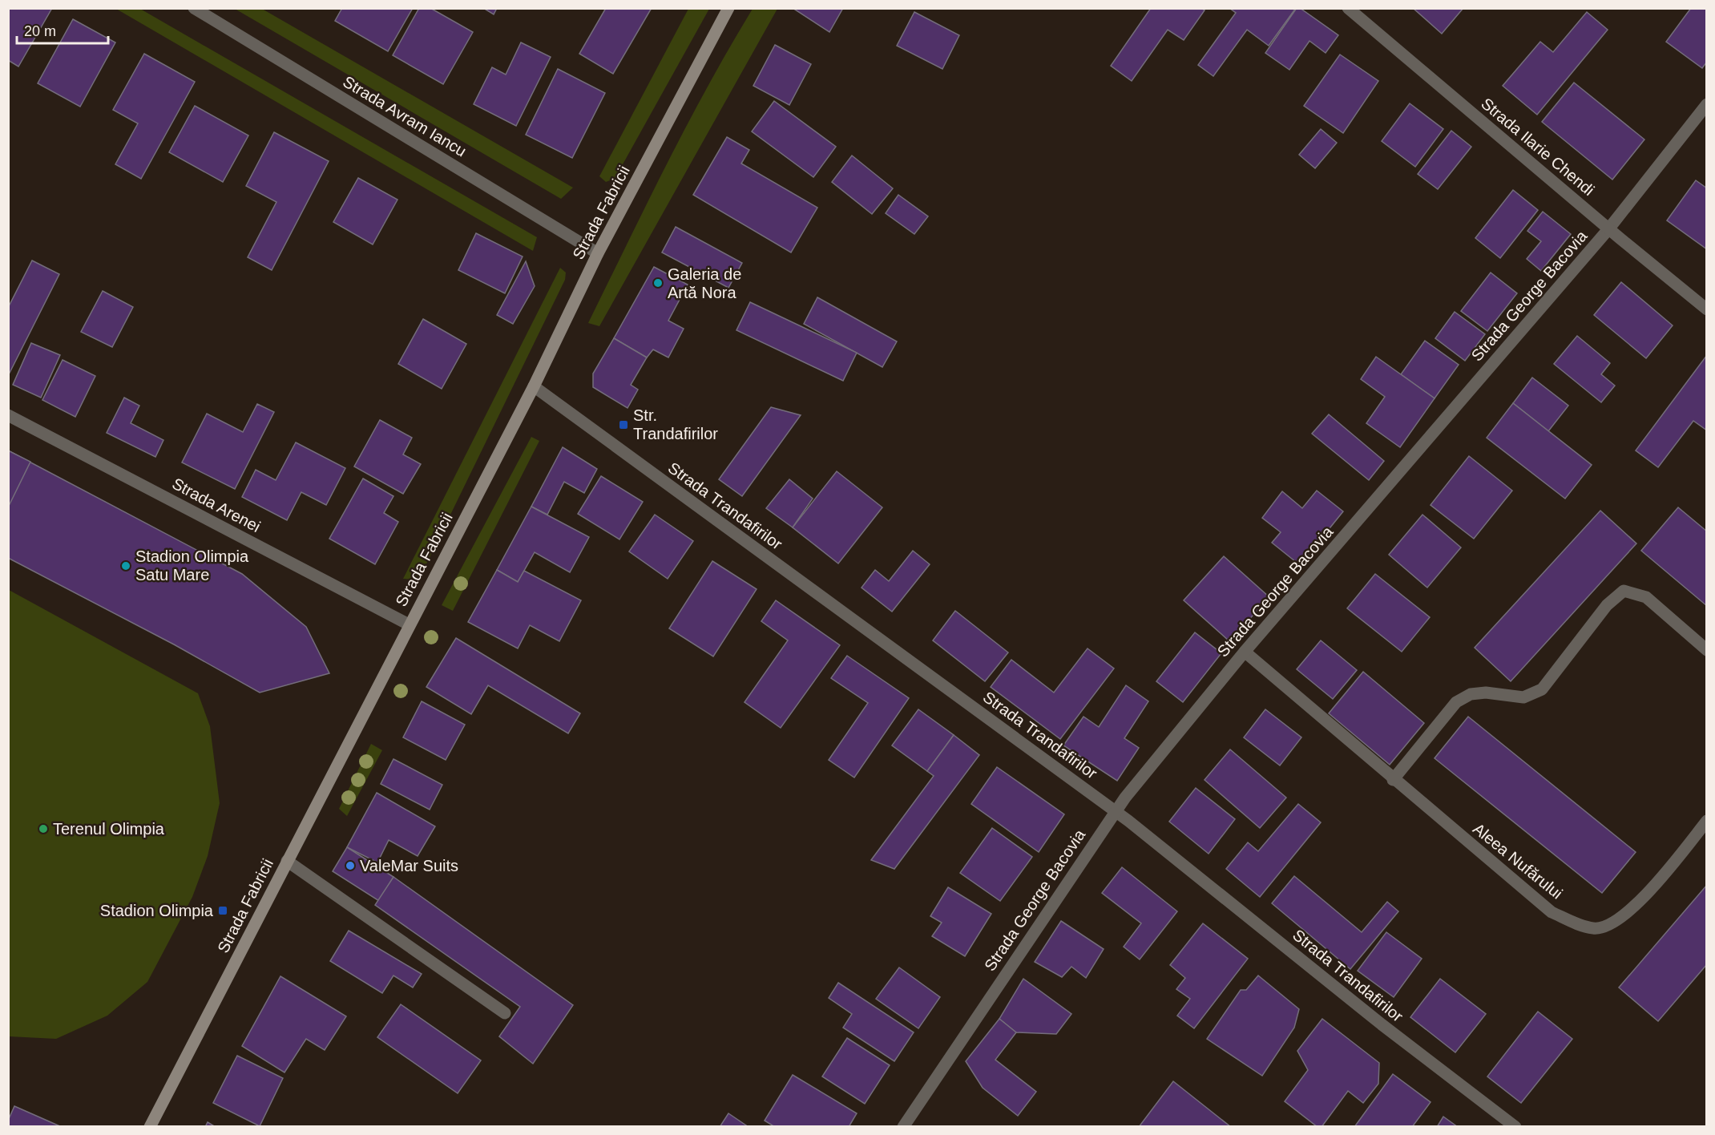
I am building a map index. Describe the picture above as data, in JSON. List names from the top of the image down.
{
  "streets": {
    "main road": ["Strada Fabricii"],
    "street": [
      "Strada Avram Iancu",
      "Strada Ilarie Chendi",
      "Strada George Bacovia",
      "Strada Arenei",
      "Strada Trandafirilor",
      "Aleea Nufărului"
    ]
  },
  "crossings": [
    ["Strada Avram Iancu", "Strada Fabricii"],
    ["Strada Ilarie Chendi", "Strada George Bacovia"],
    ["Strada Fabricii", "Strada Arenei"],
    ["Strada Fabricii", "Strada Trandafirilor"],
    ["Strada George Bacovia", "Strada Trandafirilor"],
    ["Strada George Bacovia", "Aleea Nufărului"]
  ],
  "places": {
    "other": [
      "Galeria de Artă Nora",
      "Stadion Olimpia Satu Mare",
      "Terenul Olimpia",
      "ValeMar Suits"
    ],
    "transit": ["Str. Trandafirilor", "Stadion Olimpia"]
  },
  "scale_bar": "20 m"
}
